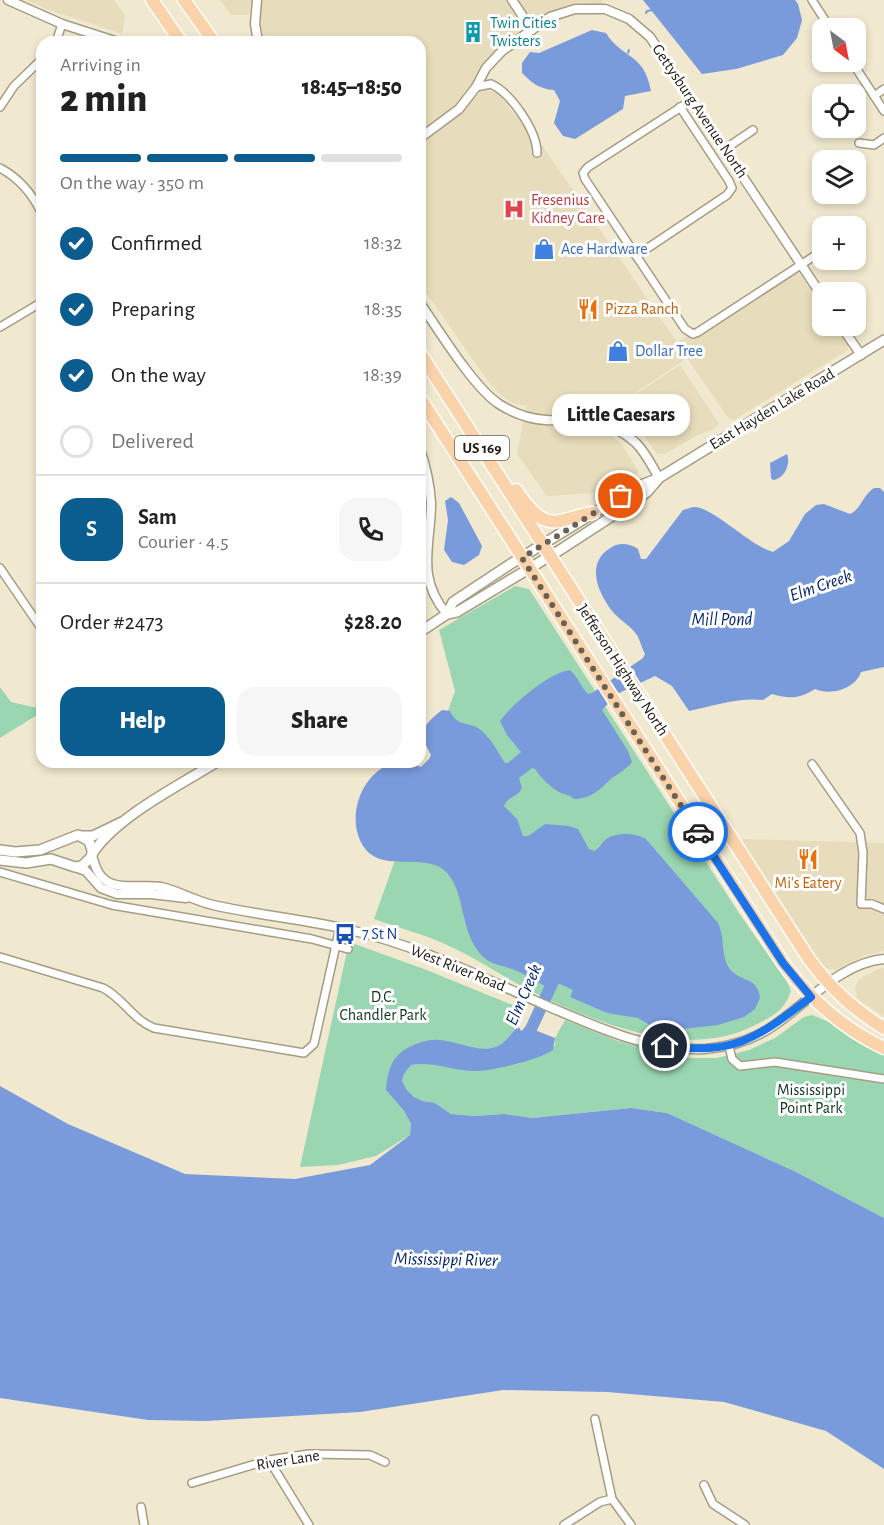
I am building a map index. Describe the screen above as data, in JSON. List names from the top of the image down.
{
  "streets": {
    "highway": ["US 169", "Jefferson Highway North"],
    "main road": ["East Hayden Lake Road"],
    "street": ["Gettysburg Avenue North", "West River Road", "River Lane"]
  },
  "crossings": [
    ["East Hayden Lake Road", "Jefferson Highway North"],
    ["US 169", "Jefferson Highway North"],
    ["US 169", "West River Road"],
    ["Jefferson Highway North", "West River Road"]
  ],
  "water": ["Elm Creek", "Mill Pond", "Mississippi River"],
  "parks": ["D.C. Chandler Park", "Mississippi Point Park"],
  "places": {
    "building": ["Twin Cities Twisters"],
    "hospital": ["Fresenius Kidney Care"],
    "shop": ["Ace Hardware", "Dollar Tree"],
    "restaurant": ["Pizza Ranch", "Mi's Eatery"],
    "other": ["Little Caesars"],
    "bus stop": ["7 St N"]
  },
  "north": "bottom right",
  "page": {
    "map_buttons": ["+", "−"],
    "heading": ["2 min", "Arriving in", "18:45–18:50"],
    "panel": [
      "Sam",
      "Courier · 4.5",
      "Order #2473",
      "$28.20"
    ],
    "bar": "On the way · 350 m",
    "list": [
      ["Confirmed", "18:32"],
      ["Preparing", "18:35"],
      ["On the way", "18:39"],
      "Delivered"
    ],
    "bubble": "Little Caesars",
    "round": "S",
    "buttons": ["Help", "Share"]
  }
}
